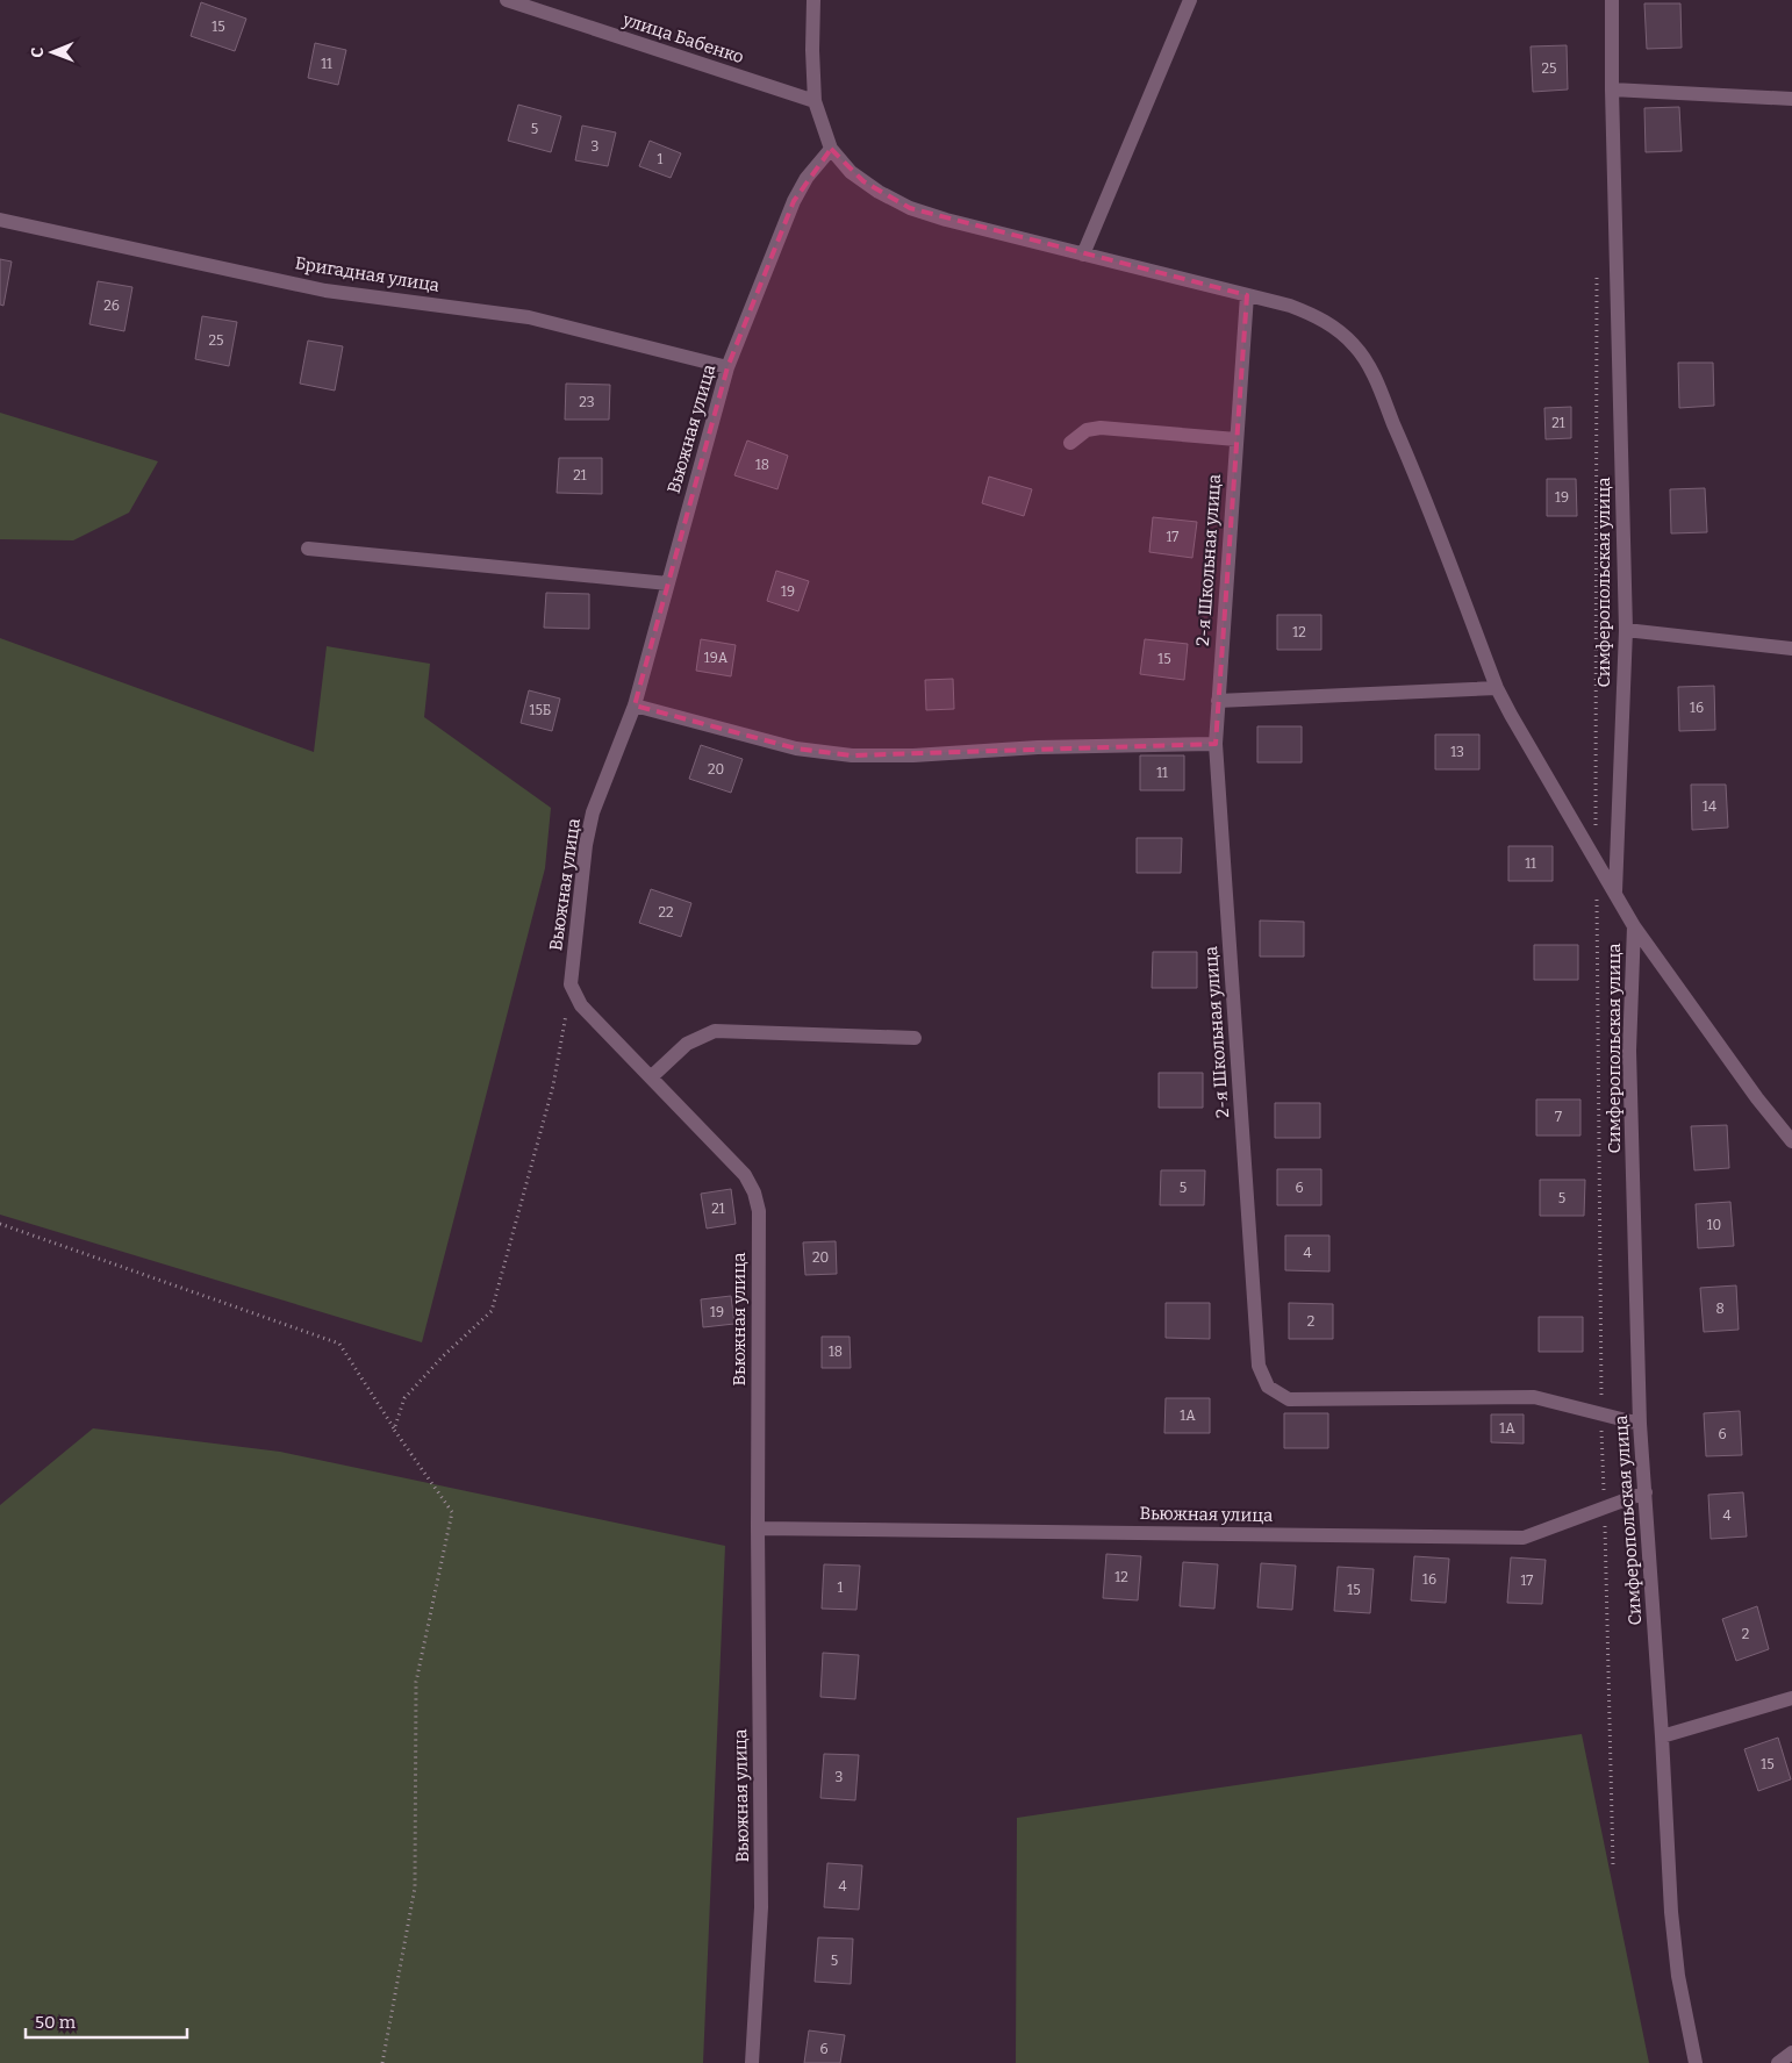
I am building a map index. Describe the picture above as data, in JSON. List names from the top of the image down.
{
  "streets": {
    "street": [
      "улица Бабенко",
      "Бригадная улица",
      "Вьюжная улица",
      "2-я Школьная улица",
      "Симферопольская улица"
    ]
  },
  "crossings": [
    ["Бригадная улица", "Вьюжная улица"],
    ["Вьюжная улица", "Симферопольская улица"],
    ["2-я Школьная улица", "Симферопольская улица"]
  ],
  "house_numbers": [
    "15",
    "11",
    "25",
    "5",
    "3",
    "1",
    "26",
    "25",
    "23",
    "21",
    "18",
    "21",
    "19",
    "17",
    "19",
    "12",
    "19А",
    "15",
    "16",
    "15Б",
    "13",
    "20",
    "11",
    "14",
    "11",
    "22",
    "7",
    "5",
    "6",
    "5",
    "21",
    "10",
    "4",
    "20",
    "8",
    "19",
    "2",
    "18",
    "1А",
    "1А",
    "6",
    "4",
    "12",
    "16",
    "17",
    "1",
    "15",
    "2",
    "15",
    "3",
    "4",
    "5",
    "6"
  ],
  "scale_bar": "50 m",
  "north": "left"
}
